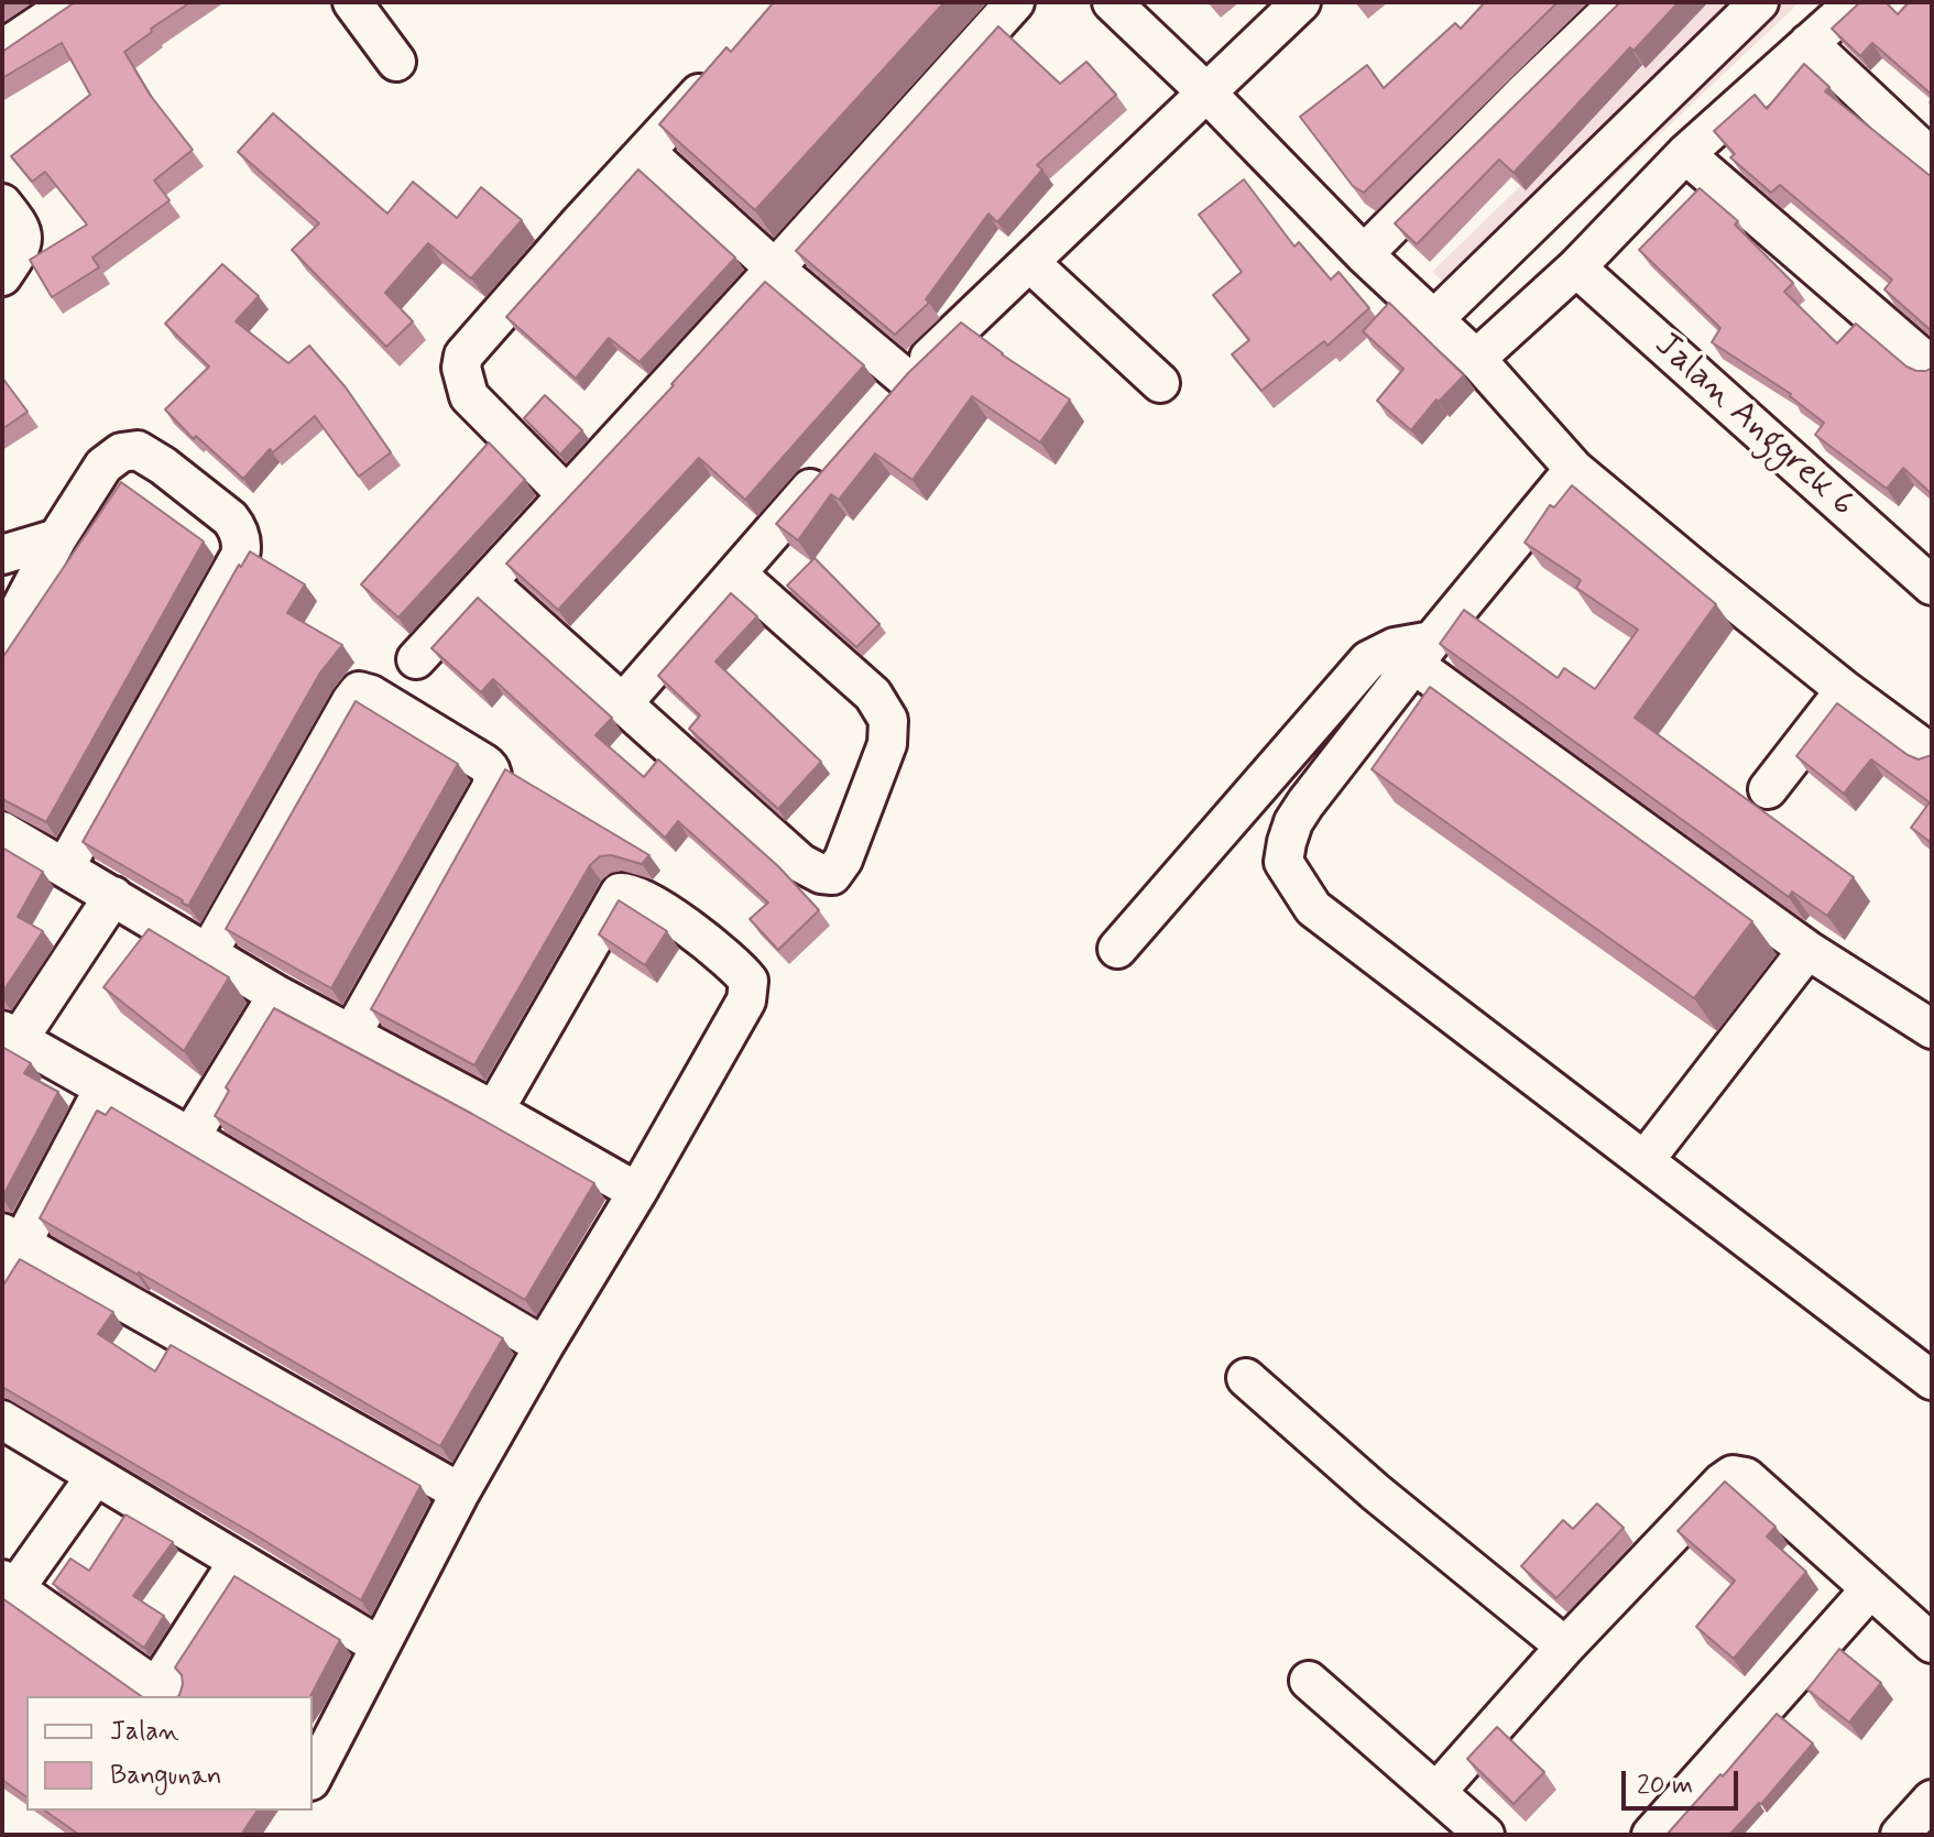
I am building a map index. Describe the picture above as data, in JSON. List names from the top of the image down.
{
  "streets": {
    "street": ["Jalan Anggrek 6"]
  },
  "legend": ["Jalan", "Bangunan"],
  "scale_bar": "20 m"
}
